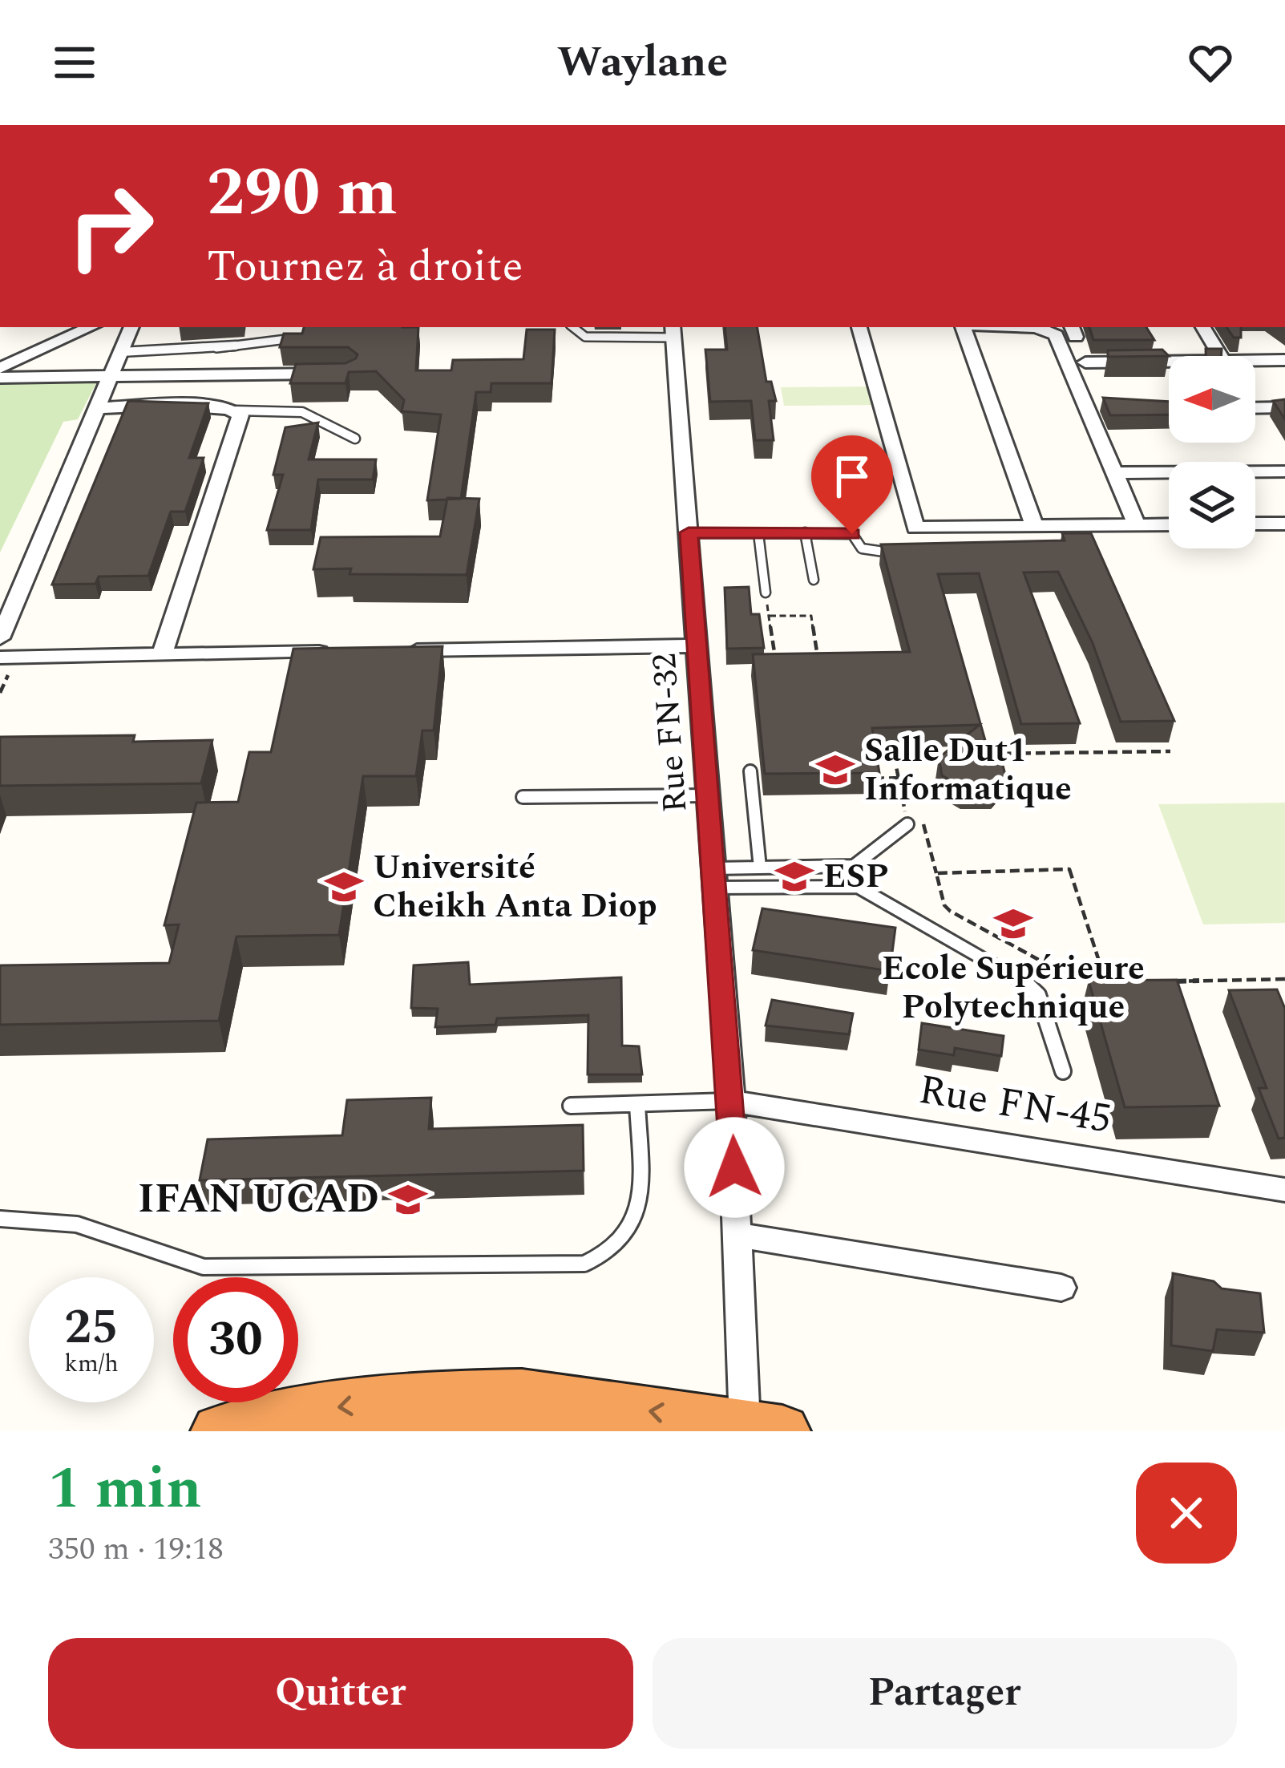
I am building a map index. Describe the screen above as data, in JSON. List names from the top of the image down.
{
  "streets": {
    "street": ["Rue FN-32", "Rue FN-45"]
  },
  "crossings": [
    ["Rue FN-32", "Rue FN-45"]
  ],
  "places": {
    "school or university": [
      "Salle Dut1 Informatique",
      "ESP",
      "Université Cheikh Anta Diop",
      "Ecole Supérieure Polytechnique",
      "IFAN UCAD"
    ]
  },
  "north": "left",
  "page": {
    "header": "Waylane",
    "turn": ["290 m", "Tournez à droite"],
    "speed": "25 km/h",
    "limit": "30",
    "heading": ["1 min", "350 m · 19:18"],
    "buttons": ["Quitter", "Partager"]
  }
}
